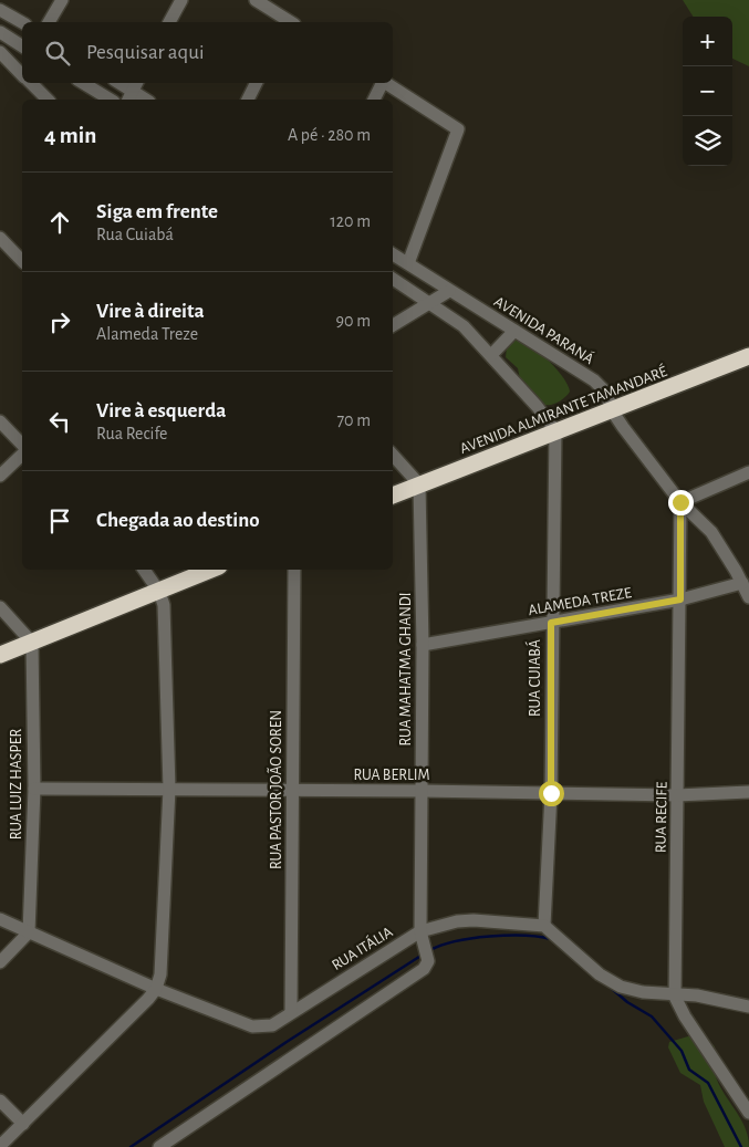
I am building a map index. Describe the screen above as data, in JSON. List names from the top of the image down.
{
  "streets": {
    "highway": ["AVENIDA ALMIRANTE TAMANDARÉ"],
    "street": [
      "AVENIDA PARANÁ",
      "ALAMEDA TREZE",
      "RUA MAHATMA GHANDI",
      "RUA CUIABÁ",
      "RUA BERLIM",
      "RUA LUIZ HASPER",
      "RUA PASTOR JOÃO SOREN",
      "RUA RECIFE",
      "RUA ITÁLIA"
    ]
  },
  "crossings": [
    ["AVENIDA PARANÁ", "AVENIDA ALMIRANTE TAMANDARÉ"],
    ["AVENIDA PARANÁ", "ALAMEDA TREZE"],
    ["AVENIDA PARANÁ", "RUA RECIFE"],
    ["AVENIDA ALMIRANTE TAMANDARÉ", "RUA MAHATMA GHANDI"],
    ["AVENIDA ALMIRANTE TAMANDARÉ", "RUA CUIABÁ"],
    ["ALAMEDA TREZE", "RUA MAHATMA GHANDI"],
    ["ALAMEDA TREZE", "RUA CUIABÁ"],
    ["ALAMEDA TREZE", "RUA RECIFE"],
    ["RUA MAHATMA GHANDI", "RUA BERLIM"],
    ["RUA MAHATMA GHANDI", "RUA ITÁLIA"],
    ["RUA CUIABÁ", "RUA BERLIM"],
    ["RUA CUIABÁ", "RUA ITÁLIA"],
    ["RUA BERLIM", "RUA LUIZ HASPER"],
    ["RUA BERLIM", "RUA PASTOR JOÃO SOREN"],
    ["RUA BERLIM", "RUA RECIFE"],
    ["RUA LUIZ HASPER", "RUA ITÁLIA"],
    ["RUA PASTOR JOÃO SOREN", "RUA ITÁLIA"]
  ],
  "page": {
    "map_buttons": ["+", "−"],
    "search": "Pesquisar aqui",
    "heading": ["4 min", "A pé · 280 m"],
    "list": [
      ["Siga em frente", "Rua Cuiabá", "120 m"],
      ["Vire à direita", "Alameda Treze", "90 m"],
      ["Vire à esquerda", "Rua Recife", "70 m"],
      "Chegada ao destino"
    ]
  }
}
